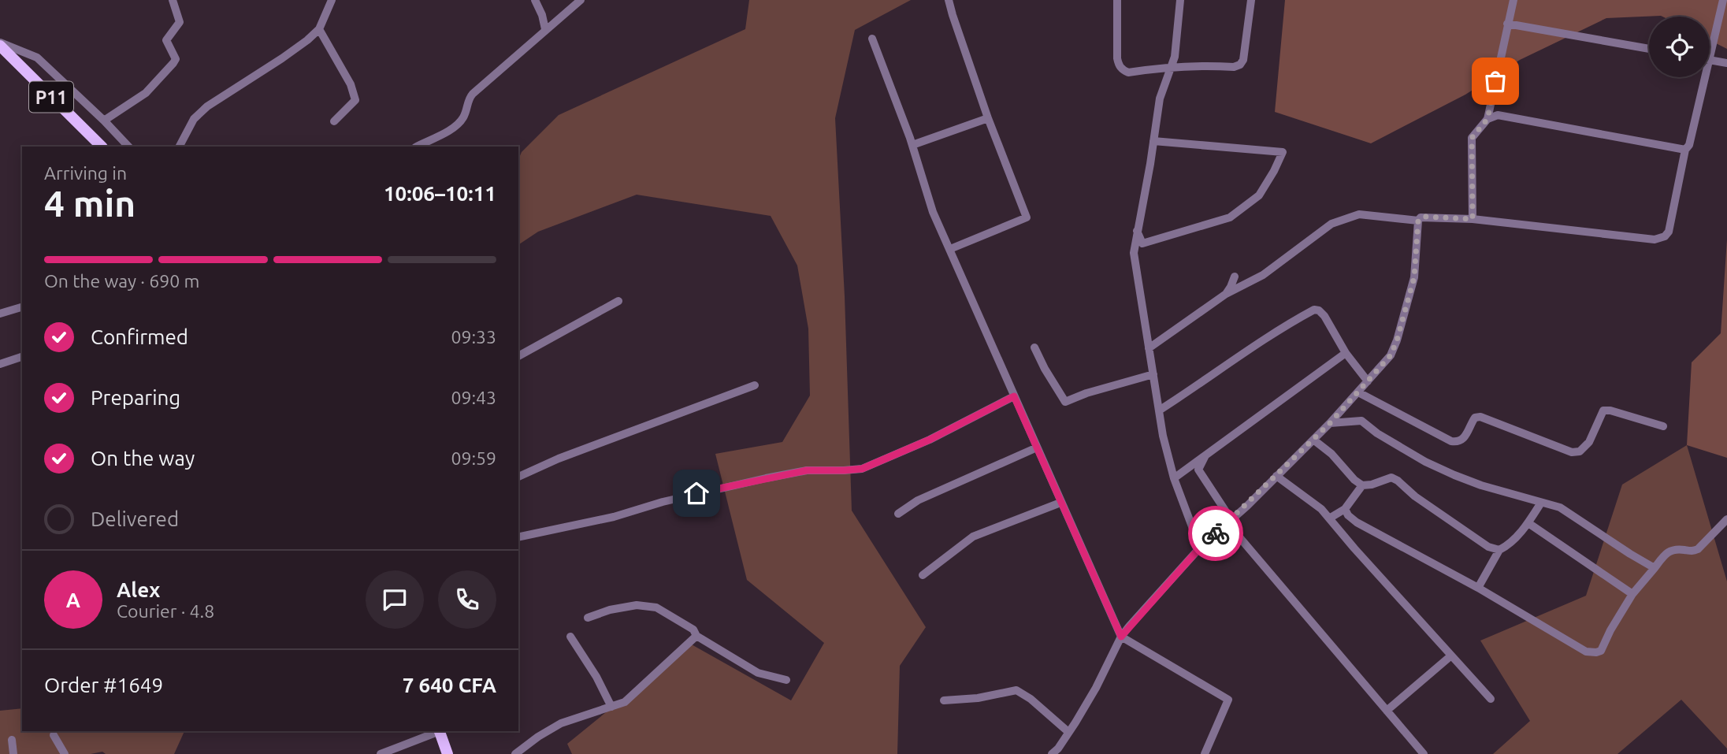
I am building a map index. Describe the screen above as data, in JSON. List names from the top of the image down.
{
  "streets": {
    "main road": ["P11"]
  },
  "page": {
    "heading": ["4 min", "Arriving in", "10:06–10:11"],
    "panel": [
      "Alex",
      "Courier · 4.8",
      "Order #1649",
      "7 640 CFA"
    ],
    "bar": "On the way · 690 m",
    "list": [
      ["Confirmed", "09:33"],
      ["Preparing", "09:43"],
      ["On the way", "09:59"],
      "Delivered"
    ],
    "round": "A"
  }
}
